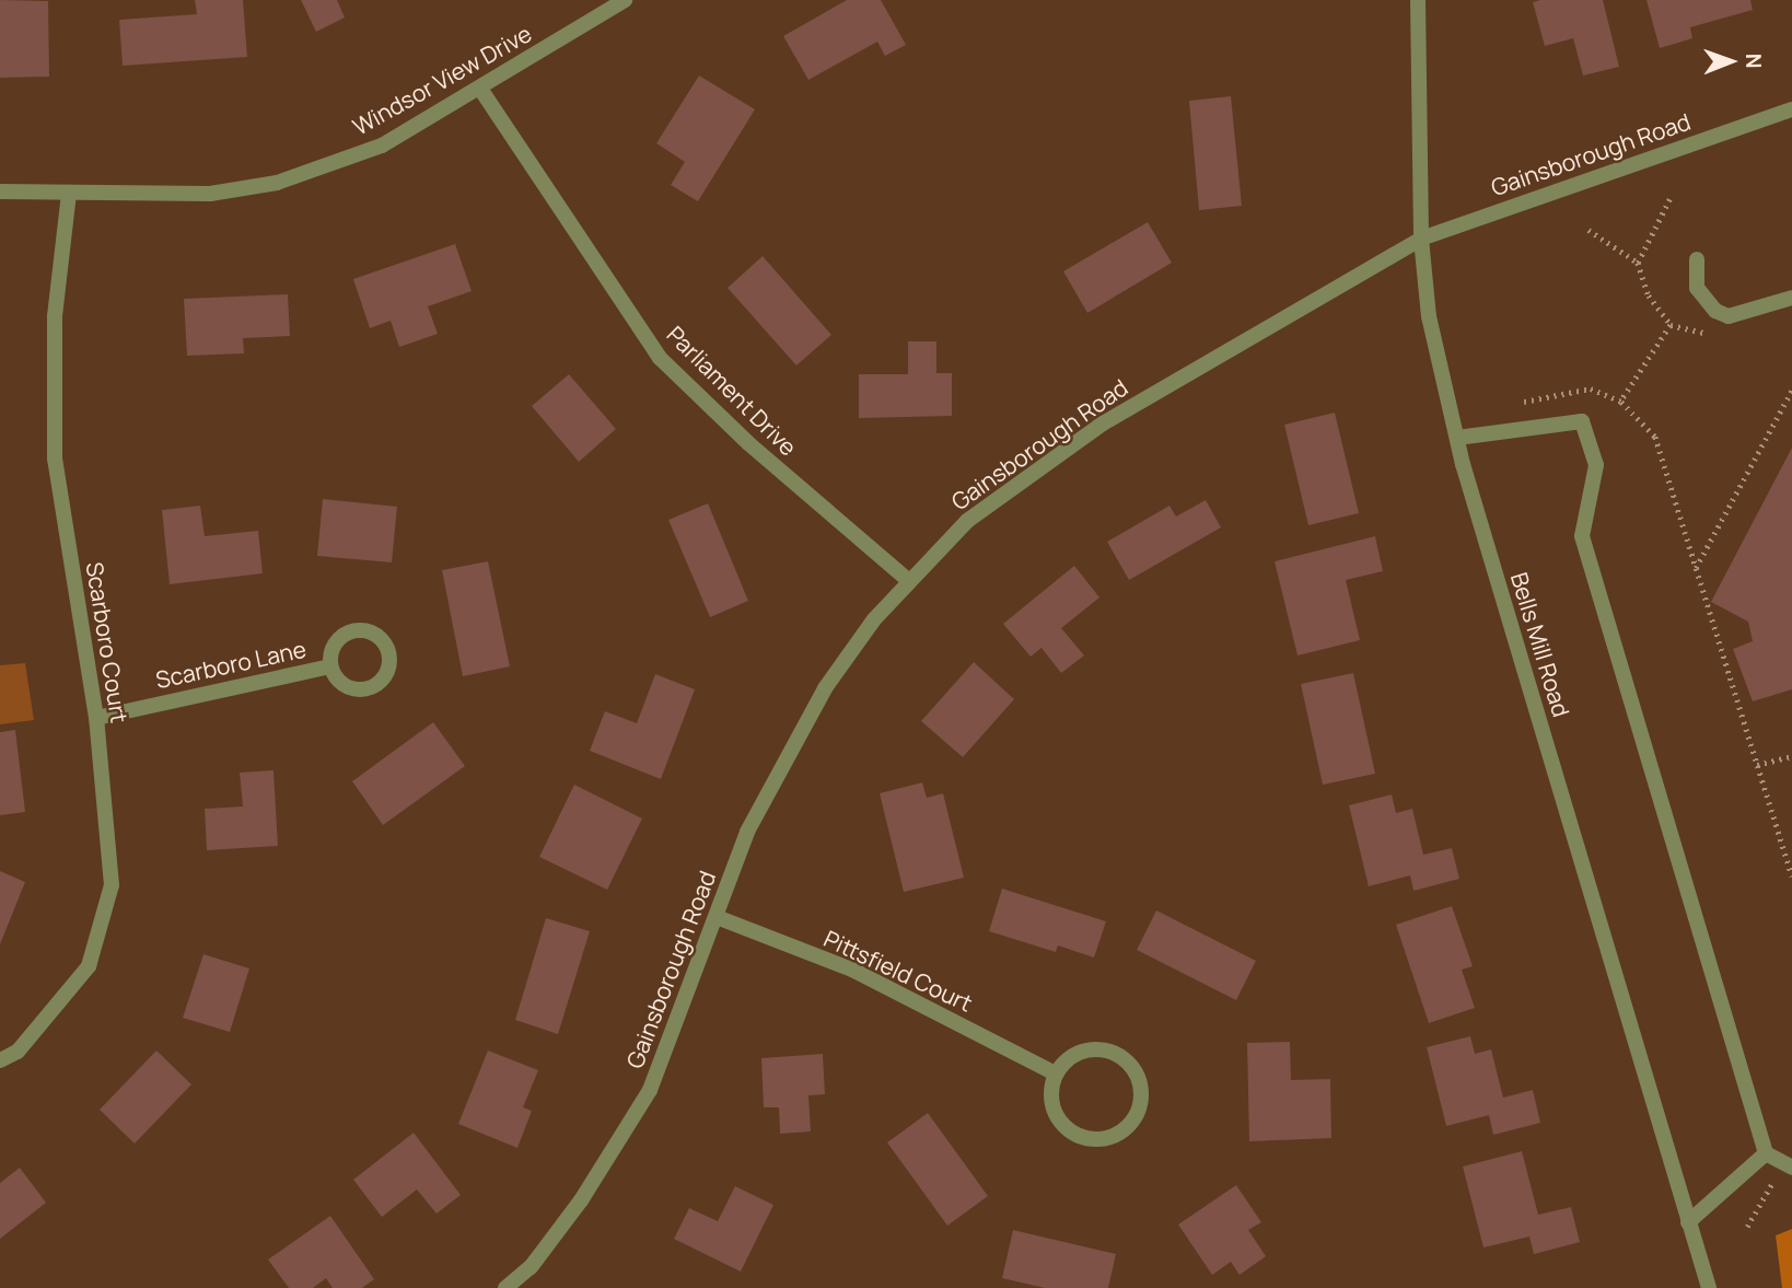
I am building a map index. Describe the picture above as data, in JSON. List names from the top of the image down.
{
  "streets": {
    "street": [
      "Windsor View Drive",
      "Gainsborough Road",
      "Parliament Drive",
      "Scarboro Court",
      "Bells Mill Road",
      "Scarboro Lane",
      "Pittsfield Court"
    ]
  },
  "crossings": [
    ["Windsor View Drive", "Parliament Drive"],
    ["Windsor View Drive", "Scarboro Court"],
    ["Gainsborough Road", "Parliament Drive"],
    ["Gainsborough Road", "Bells Mill Road"],
    ["Gainsborough Road", "Pittsfield Court"],
    ["Scarboro Court", "Scarboro Lane"]
  ],
  "north": "right"
}
